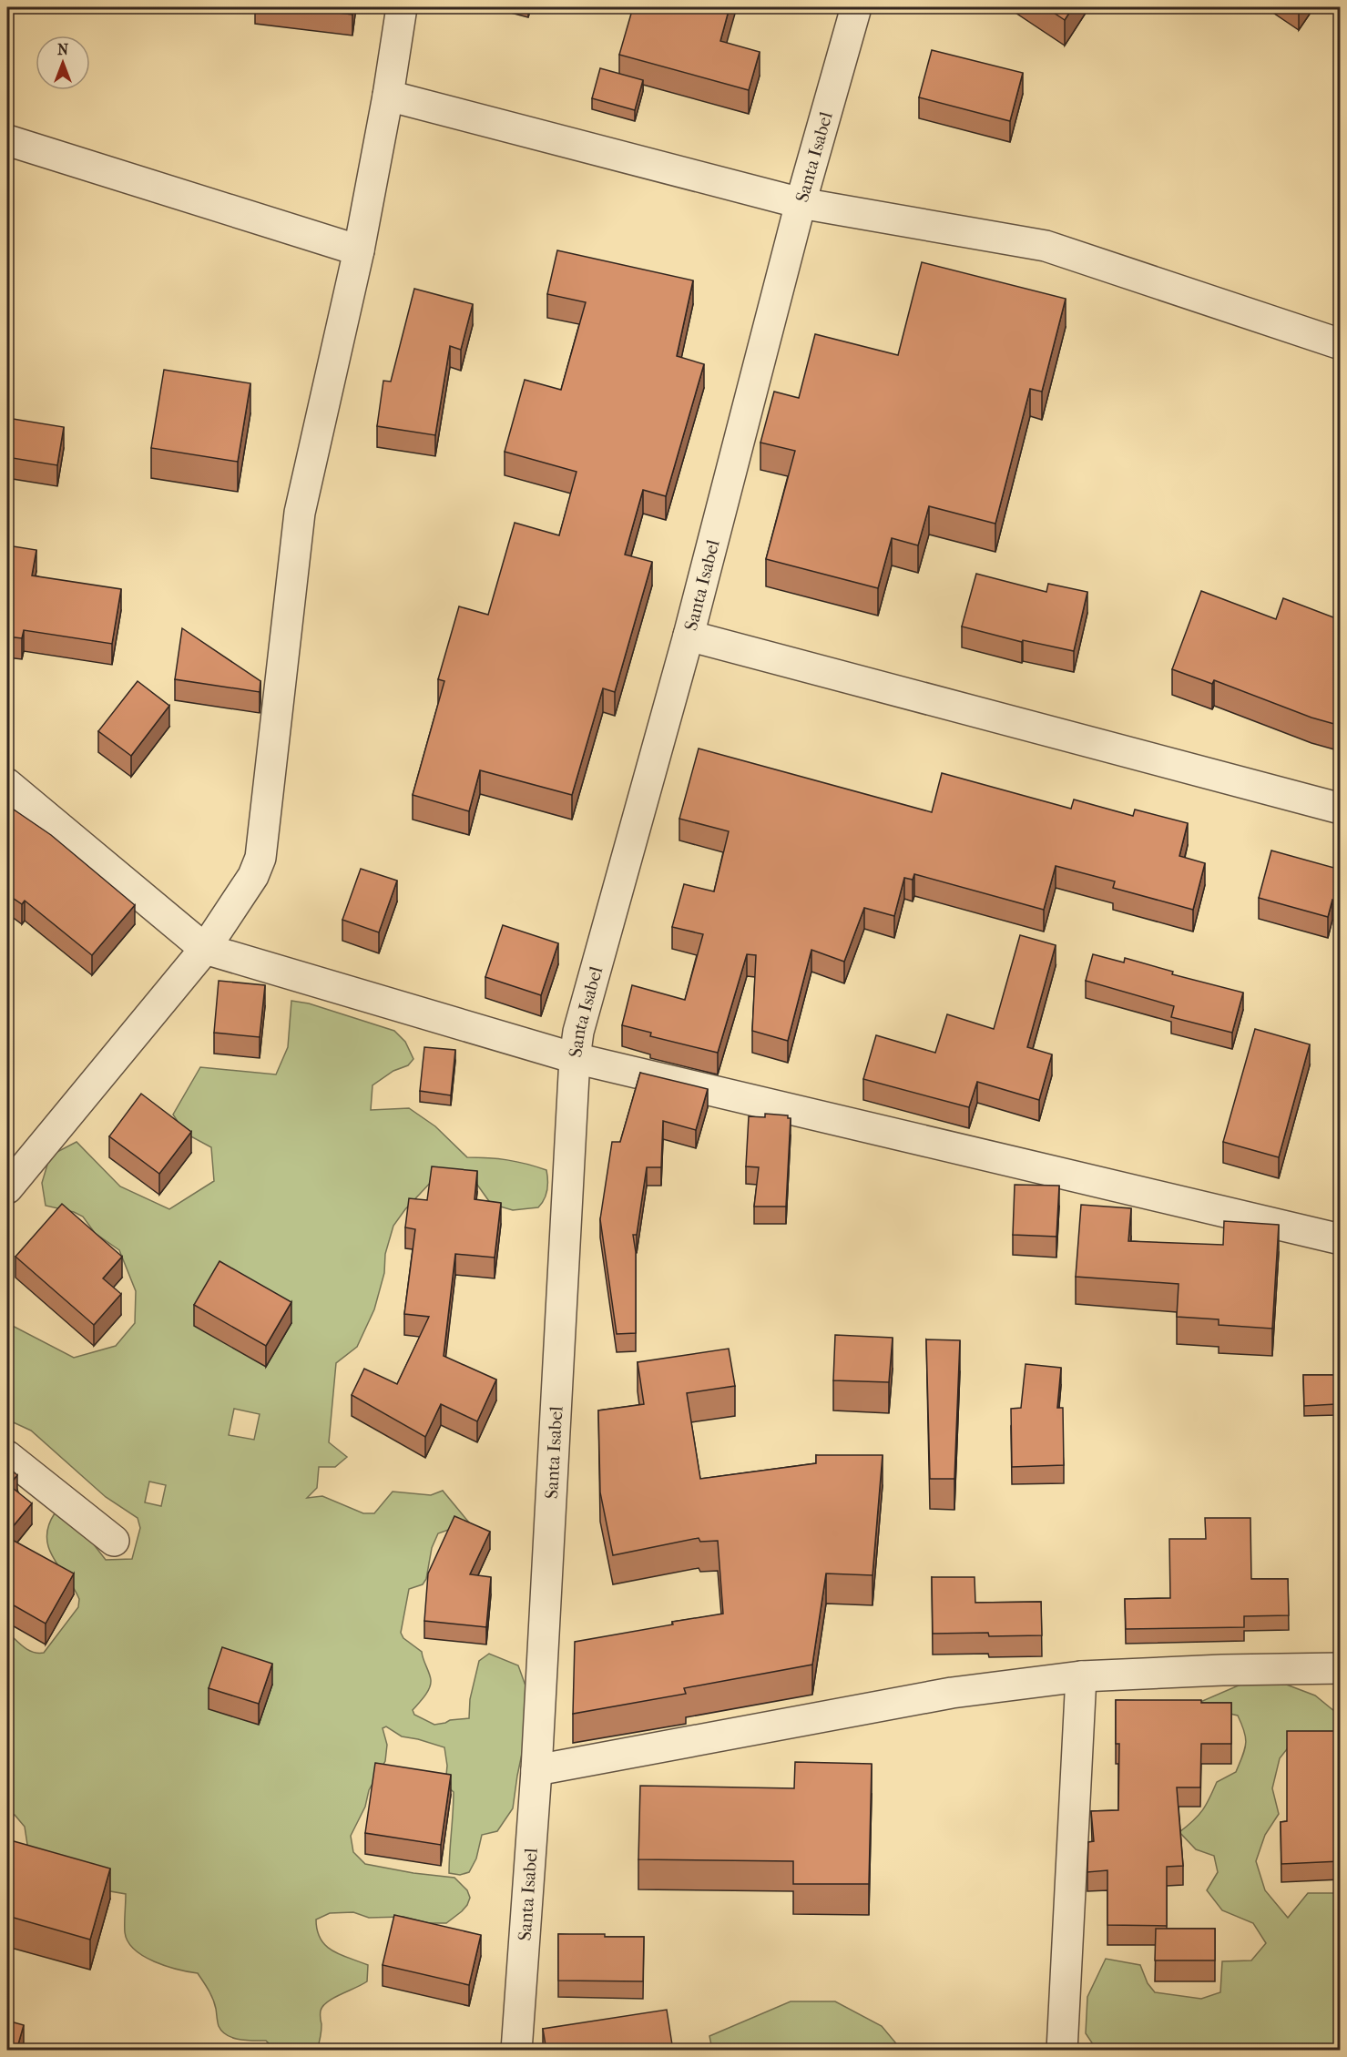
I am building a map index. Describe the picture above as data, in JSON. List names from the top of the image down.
{
  "streets": {
    "street": ["Santa Isabel"]
  },
  "north": "top"
}
